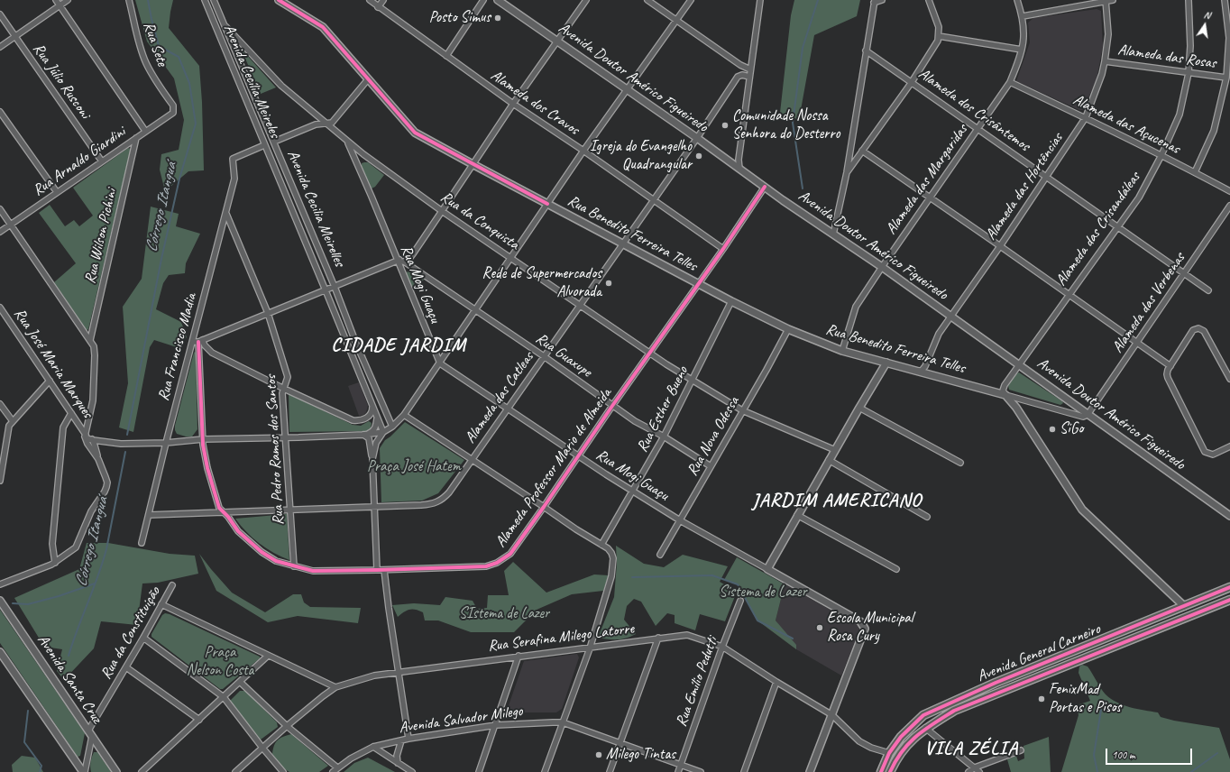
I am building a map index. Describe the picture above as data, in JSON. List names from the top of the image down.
{
  "streets": {
    "main road": [
      "Avenida Doutor Américo Figueiredo",
      "Rua Benedito Ferreira Telles",
      "Avenida General Carneiro",
      "Avenida Santa Cruz"
    ],
    "street": [
      "Rua Sete",
      "Alameda das Rosas",
      "Rua Júlio Rusconi",
      "Avenida Cecília Meireles",
      "Alameda dos Cravos",
      "Alameda dos Crisântemos",
      "Alameda das Açucenas",
      "Rua Arnaldo Giardini",
      "Alameda das Margaridas",
      "Alameda das Hortências",
      "Avenida Cecilia Meirelles",
      "Rua da Conquista",
      "Alameda das Crisandáleas",
      "Rua Wilson Pichini",
      "Rua Mogi Guaçu",
      "Alameda das Verbenas",
      "Rua Francisco Madia",
      "Rua Guaxupe",
      "Rua José Maria Marques",
      "Alameda das Catleas",
      "Rua Esther Bueno",
      "Rua Nova Odessa",
      "Rua Pedro Ramos dos Santos",
      "Alameda Professor Mario de Almeida",
      "Rua da Constituição",
      "Rua Serafina Milego Latorre",
      "Rua Emílio Pedutti",
      "Avenida Salvador Milego"
    ]
  },
  "crossings": [
    ["Rua Sete", "Rua Arnaldo Giardini"],
    ["Alameda das Rosas", "Alameda das Hortências"],
    ["Alameda das Rosas", "Alameda das Crisandáleas"],
    ["Avenida Doutor Américo Figueiredo", "Alameda das Margaridas"],
    ["Avenida Doutor Américo Figueiredo", "Alameda das Hortências"],
    ["Avenida Doutor Américo Figueiredo", "Alameda das Crisandáleas"],
    ["Avenida Doutor Américo Figueiredo", "Rua Benedito Ferreira Telles"],
    ["Avenida Doutor Américo Figueiredo", "Alameda das Verbenas"],
    ["Avenida Doutor Américo Figueiredo", "Alameda das Catleas"],
    ["Avenida Doutor Américo Figueiredo", "Alameda Professor Mario de Almeida"],
    ["Rua Júlio Rusconi", "Rua Arnaldo Giardini"],
    ["Avenida Cecília Meireles", "Avenida Cecilia Meirelles"],
    ["Avenida Cecília Meireles", "Rua Francisco Madia"],
    ["Alameda dos Cravos", "Alameda das Catleas"],
    ["Alameda dos Cravos", "Alameda Professor Mario de Almeida"],
    ["Alameda dos Crisântemos", "Alameda das Margaridas"],
    ["Alameda dos Crisântemos", "Alameda das Hortências"],
    ["Alameda dos Crisântemos", "Alameda das Crisandáleas"],
    ["Alameda dos Crisântemos", "Alameda das Verbenas"],
    ["Alameda das Açucenas", "Alameda das Margaridas"],
    ["Alameda das Açucenas", "Alameda das Hortências"],
    ["Alameda das Açucenas", "Alameda das Crisandáleas"],
    ["Rua Arnaldo Giardini", "Rua Wilson Pichini"],
    ["Alameda das Margaridas", "Rua Benedito Ferreira Telles"],
    ["Alameda das Hortências", "Rua Benedito Ferreira Telles"],
    ["Avenida Cecilia Meirelles", "Rua da Conquista"],
    ["Rua da Conquista", "Rua Mogi Guaçu"],
    ["Rua da Conquista", "Alameda das Catleas"],
    ["Rua da Conquista", "Rua Esther Bueno"],
    ["Rua da Conquista", "Rua Nova Odessa"],
    ["Rua da Conquista", "Alameda Professor Mario de Almeida"],
    ["Alameda das Crisandáleas", "Rua Benedito Ferreira Telles"],
    ["Rua Benedito Ferreira Telles", "Alameda das Verbenas"],
    ["Rua Benedito Ferreira Telles", "Alameda das Catleas"],
    ["Rua Benedito Ferreira Telles", "Rua Esther Bueno"],
    ["Rua Benedito Ferreira Telles", "Rua Nova Odessa"],
    ["Rua Benedito Ferreira Telles", "Alameda Professor Mario de Almeida"],
    ["Rua Mogi Guaçu", "Alameda das Catleas"],
    ["Rua Mogi Guaçu", "Rua Esther Bueno"],
    ["Rua Mogi Guaçu", "Rua Nova Odessa"],
    ["Rua Mogi Guaçu", "Alameda Professor Mario de Almeida"],
    ["Rua Francisco Madia", "Alameda das Catleas"],
    ["Rua Francisco Madia", "Rua Pedro Ramos dos Santos"],
    ["Rua Francisco Madia", "Alameda Professor Mario de Almeida"],
    ["Rua Guaxupe", "Alameda das Catleas"],
    ["Rua Guaxupe", "Rua Esther Bueno"],
    ["Rua Guaxupe", "Rua Nova Odessa"],
    ["Rua Guaxupe", "Alameda Professor Mario de Almeida"],
    ["Alameda das Catleas", "Rua Pedro Ramos dos Santos"],
    ["Alameda das Catleas", "Alameda Professor Mario de Almeida"],
    ["Rua Pedro Ramos dos Santos", "Alameda Professor Mario de Almeida"],
    ["Rua da Constituição", "Avenida Santa Cruz"],
    ["Rua Serafina Milego Latorre", "Avenida General Carneiro"],
    ["Rua Serafina Milego Latorre", "Rua Emílio Pedutti"],
    ["Rua Emílio Pedutti", "Avenida Salvador Milego"]
  ],
  "districts": ["CIDADE JARDIM", "JARDIM AMERICANO", "VILA ZÉLIA"],
  "water": ["Córrego Itanguá"],
  "parks": [
    "Praça José Hatem",
    "Sistema de Lazer",
    "SIstema de Lazer",
    "Praça Nelson Costa"
  ],
  "places": [
    "Posto Simus",
    "Comunidade Nossa Senhora do Desterro",
    "Igreja do Evangelho Quadrangular",
    "Rede de Supermercados Alvorada",
    "SiGo",
    "Escola Municipal Rosa Cury",
    "FenixMad Portas e Pisos",
    "Milego Tintas"
  ],
  "scale_bar": "100 m",
  "north": "top"
}
